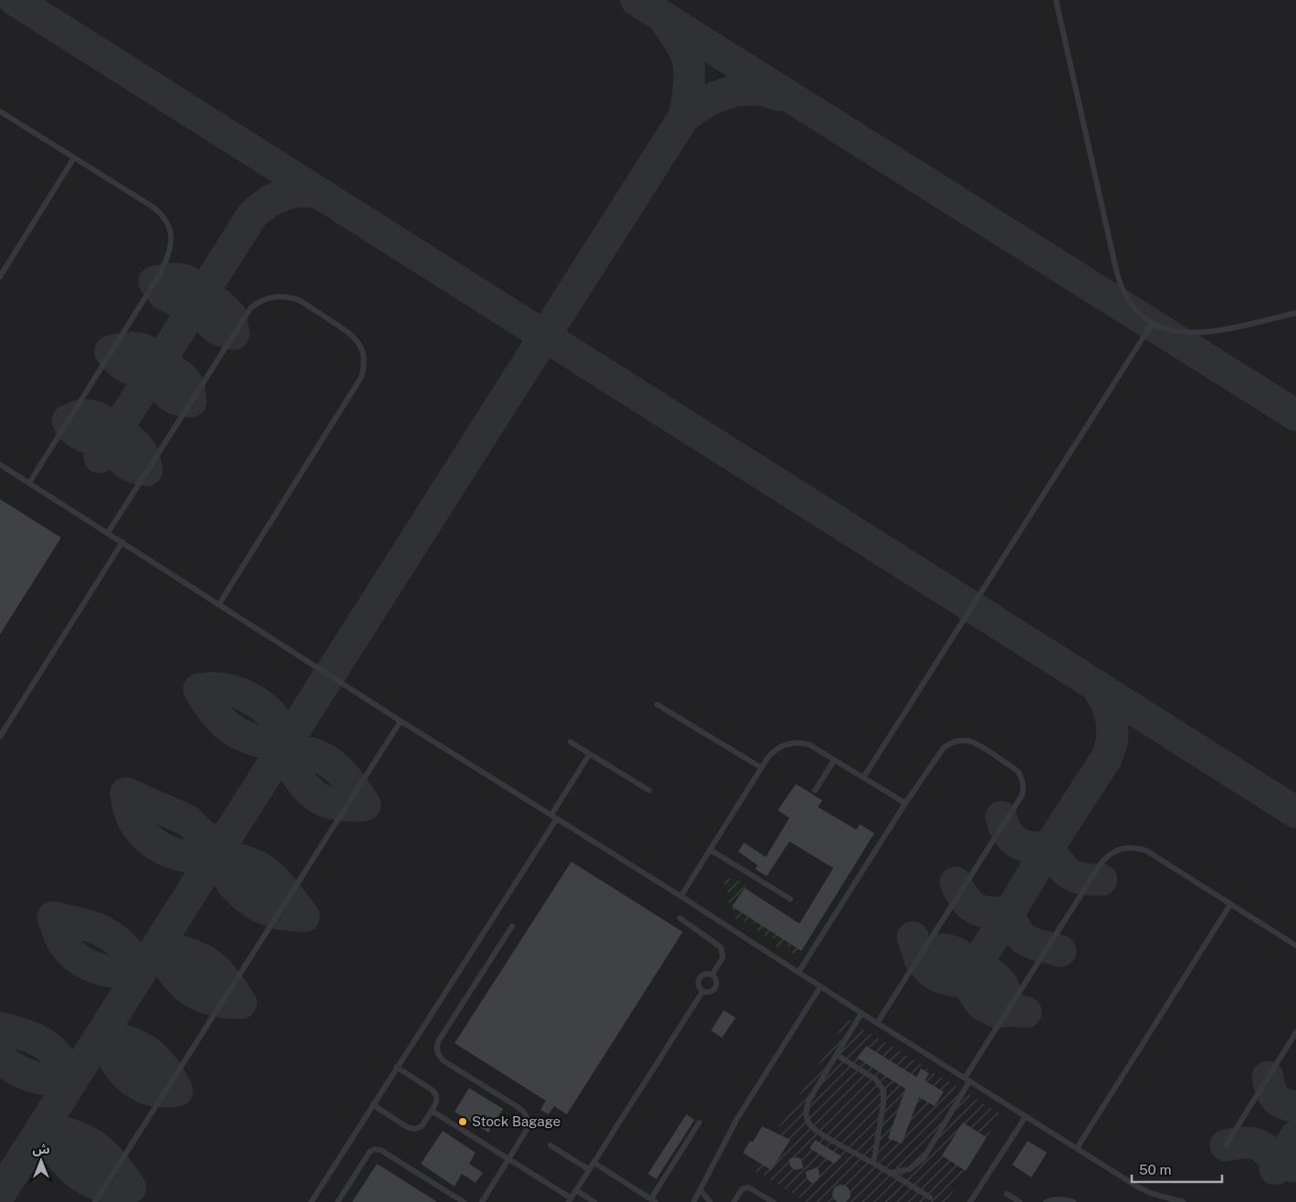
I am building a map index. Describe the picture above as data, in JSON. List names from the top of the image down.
{
  "places": ["Stock Bagage"],
  "scale_bar": "50 m",
  "north": "top"
}
